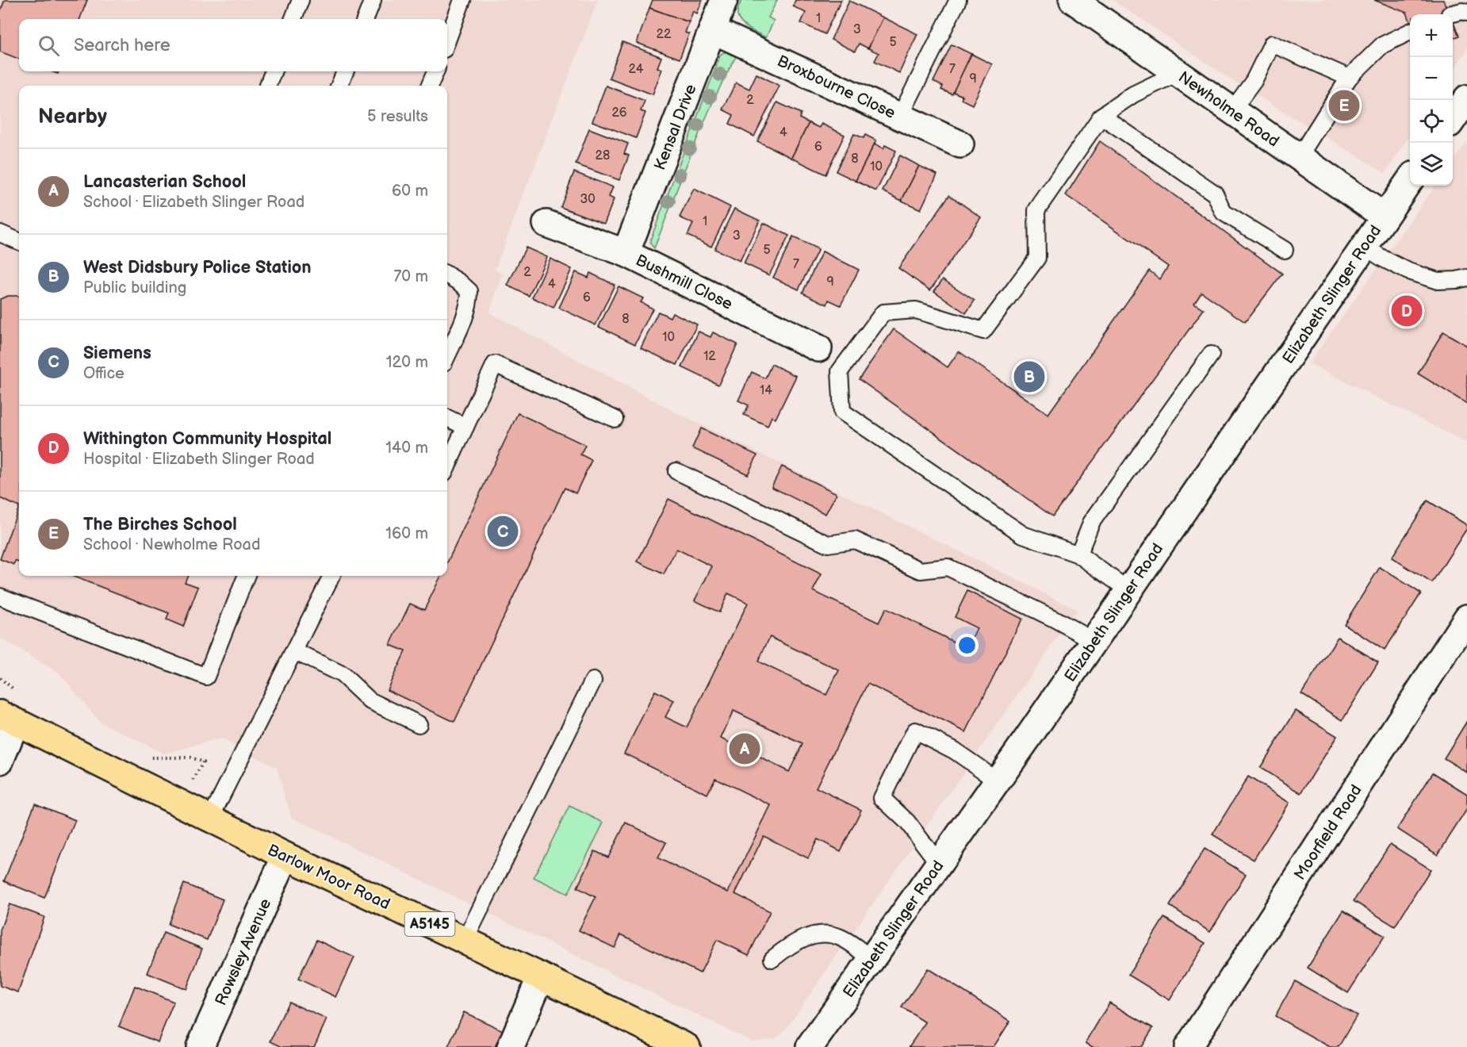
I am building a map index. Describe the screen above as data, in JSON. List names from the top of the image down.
{
  "streets": {
    "main road": ["Barlow Moor Road", "A5145"],
    "street": [
      "Broxbourne Close",
      "Newholme Road",
      "Kensal Drive",
      "Bushmill Close",
      "Elizabeth Slinger Road",
      "Moorfield Road",
      "Rowsley Avenue"
    ]
  },
  "crossings": [
    ["Broxbourne Close", "Kensal Drive"],
    ["Newholme Road", "Elizabeth Slinger Road"],
    ["Kensal Drive", "Bushmill Close"],
    ["Barlow Moor Road", "Rowsley Avenue"]
  ],
  "house_numbers": [
    "1",
    "3",
    "22",
    "5",
    "24",
    "7",
    "9",
    "2",
    "26",
    "4",
    "6",
    "28",
    "8",
    "10",
    "30",
    "1",
    "3",
    "5",
    "7",
    "2",
    "9",
    "4",
    "6",
    "8",
    "10",
    "12",
    "14"
  ],
  "page": {
    "map_buttons": ["+", "−"],
    "search": "Search here",
    "heading": ["Nearby", "5 results"],
    "pins": [
      "E",
      "D",
      "B",
      "C",
      "A"
    ],
    "list": [
      {
        "mark": "A",
        "name": "Lancasterian School",
        "note": "School · Elizabeth Slinger Road",
        "value": "60 m"
      },
      {
        "mark": "B",
        "name": "West Didsbury Police Station",
        "note": "Public building",
        "value": "70 m"
      },
      {
        "mark": "C",
        "name": "Siemens",
        "note": "Office",
        "value": "120 m"
      },
      {
        "mark": "D",
        "name": "Withington Community Hospital",
        "note": "Hospital · Elizabeth Slinger Road",
        "value": "140 m"
      },
      {
        "mark": "E",
        "name": "The Birches School",
        "note": "School · Newholme Road",
        "value": "160 m"
      }
    ]
  }
}
